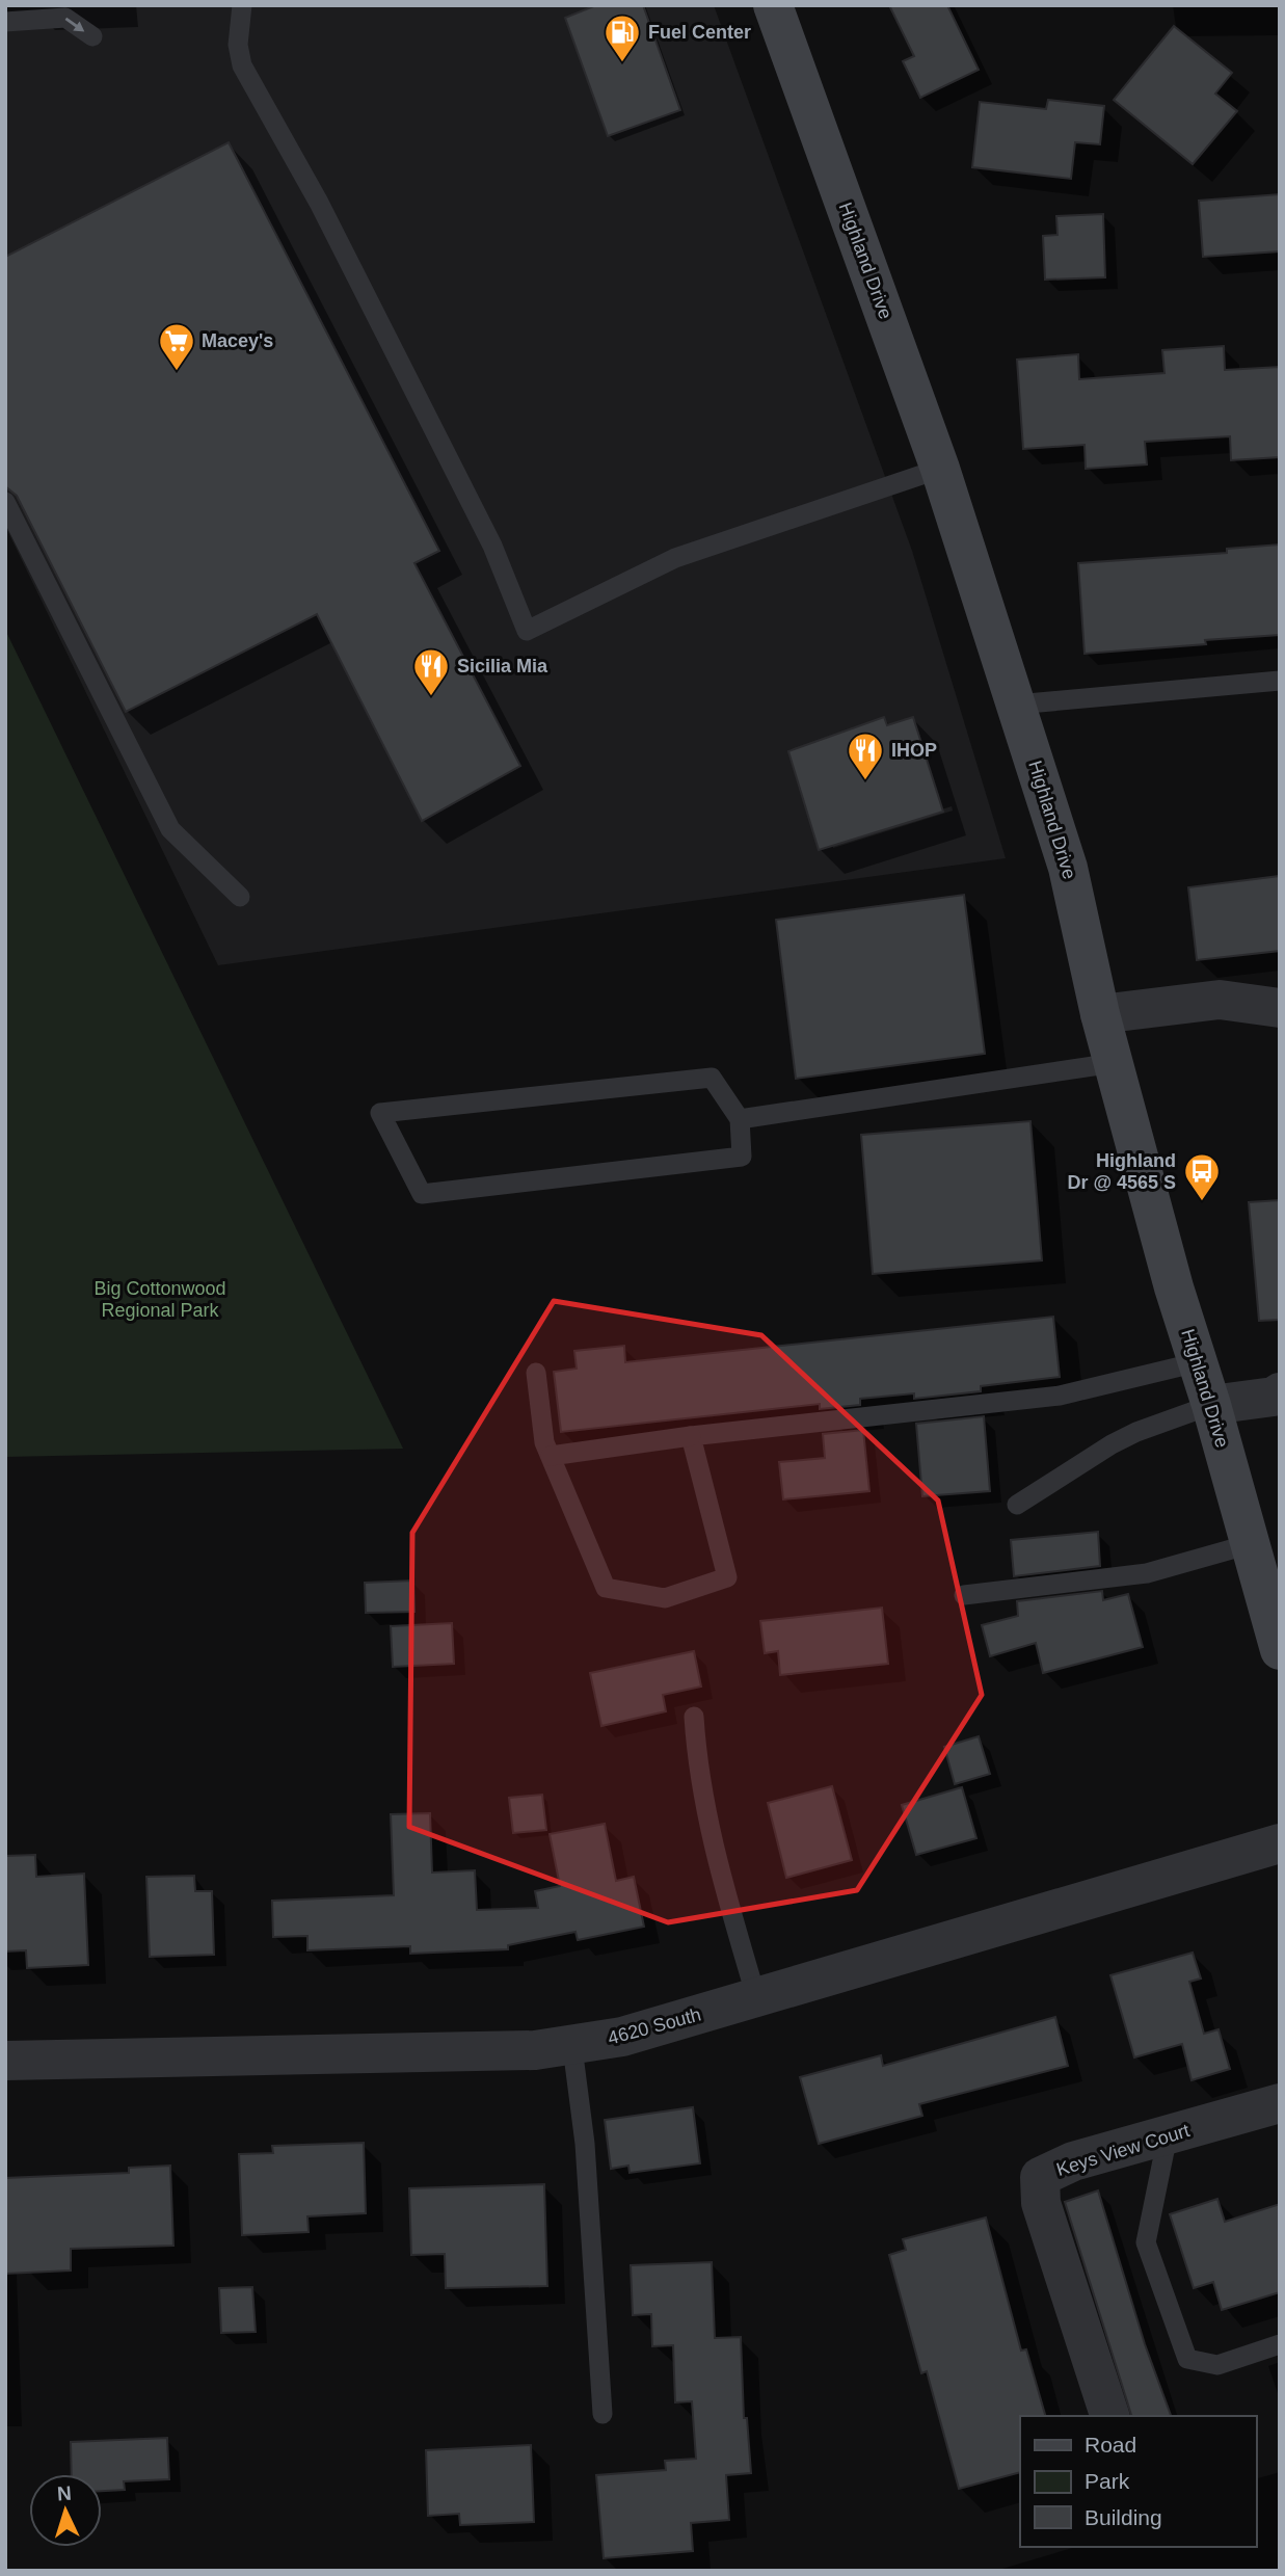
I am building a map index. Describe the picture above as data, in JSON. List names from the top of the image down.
{
  "streets": {
    "main road": ["Highland Drive"],
    "street": ["4620 South", "Keys View Court"]
  },
  "parks": ["Big Cottonwood Regional Park"],
  "places": {
    "fuel station": ["Fuel Center"],
    "supermarket": ["Macey's"],
    "restaurant": ["Sicilia Mia", "IHOP"],
    "bus stop": ["Highland Dr @ 4565 S"]
  },
  "legend": ["Road", "Park", "Building"],
  "north": "top"
}
